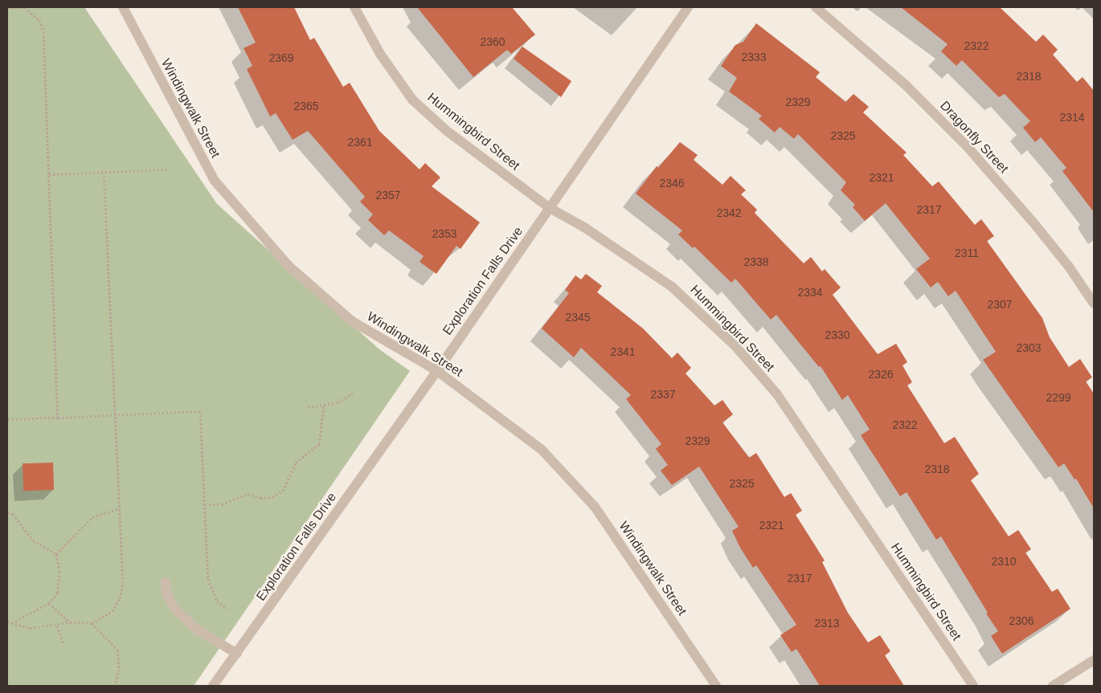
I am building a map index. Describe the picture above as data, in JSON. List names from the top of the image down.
{
  "streets": {
    "street": [
      "Windingwalk Street",
      "Hummingbird Street",
      "Dragonfly Street",
      "Exploration Falls Drive"
    ]
  },
  "crossings": [
    ["Windingwalk Street", "Exploration Falls Drive"],
    ["Hummingbird Street", "Exploration Falls Drive"]
  ],
  "house_numbers": [
    "2360",
    "2322",
    "2333",
    "2369",
    "2318",
    "2329",
    "2365",
    "2314",
    "2325",
    "2361",
    "2321",
    "2346",
    "2357",
    "2317",
    "2342",
    "2353",
    "2311",
    "2338",
    "2334",
    "2307",
    "2345",
    "2330",
    "2303",
    "2341",
    "2326",
    "2337",
    "2299",
    "2322",
    "2329",
    "2318",
    "2325",
    "2321",
    "2310",
    "2317",
    "2306",
    "2313"
  ]
}
